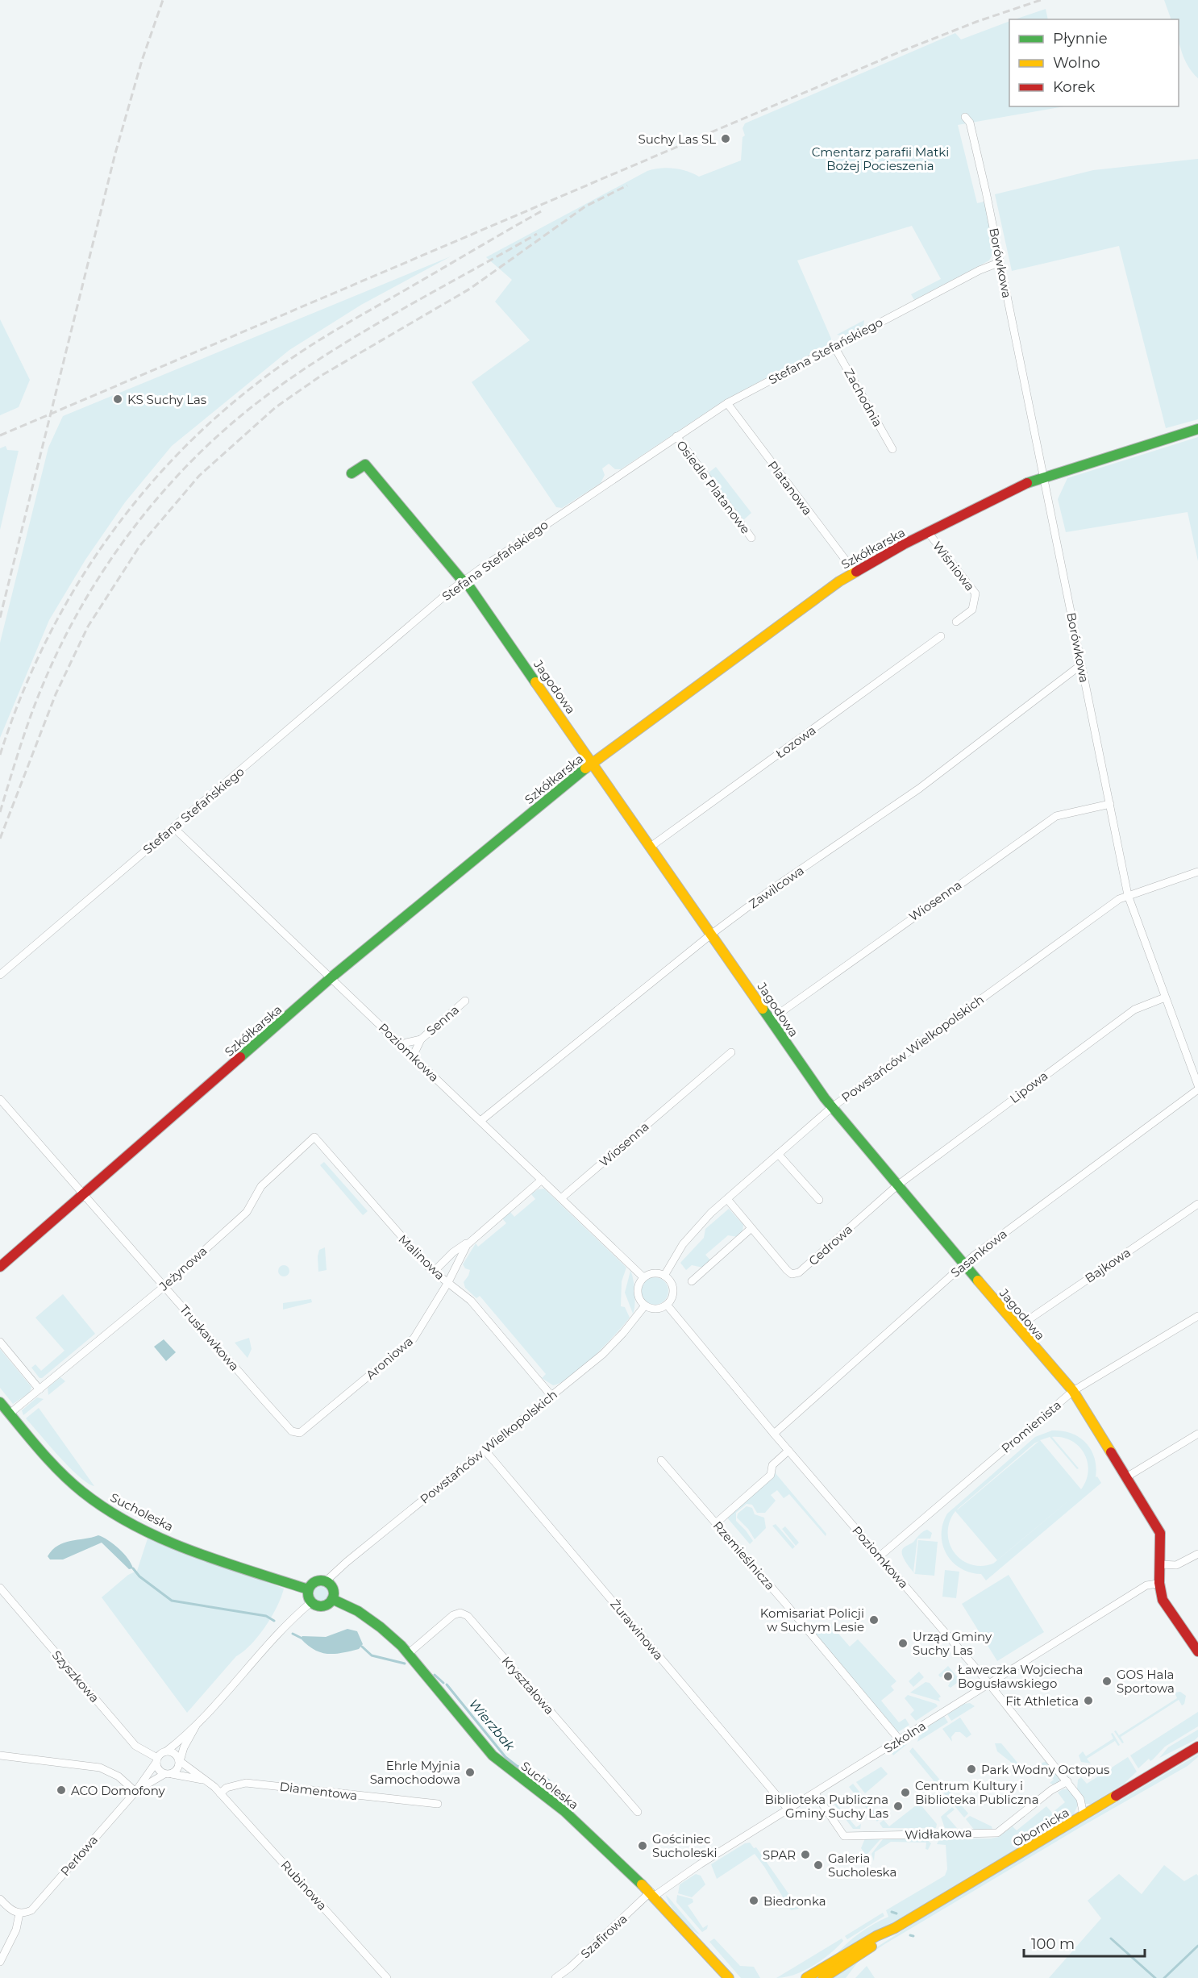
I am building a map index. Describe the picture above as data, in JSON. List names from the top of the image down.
{
  "streets": {
    "street": [
      "Borówkowa",
      "Stefana Stefańskiego",
      "Zachodnia",
      "Osiedle Platanowe",
      "Platanowa",
      "Szkółkarska",
      "Wiśniowa",
      "Jagodowa",
      "Łozowa",
      "Zawilcowa",
      "Wiosenna",
      "Senna",
      "Powstańców Wielkopolskich",
      "Poziomkowa",
      "Lipowa",
      "Cedrowa",
      "Sasankowa",
      "Malinowa",
      "Bajkowa",
      "Jeżynowa",
      "Truskawkowa",
      "Aroniowa",
      "Promienista",
      "Sucholeska",
      "Rzemieślnicza",
      "Żurawinowa",
      "Szyszkowa",
      "Kryształowa",
      "Szkolna",
      "Diamentowa",
      "Obornicka",
      "Widłakowa",
      "Perłowa",
      "Rubinowa",
      "Szafirowa"
    ]
  },
  "crossings": [
    ["Borówkowa", "Stefana Stefańskiego"],
    ["Borówkowa", "Szkółkarska"],
    ["Borówkowa", "Zawilcowa"],
    ["Borówkowa", "Wiosenna"],
    ["Borówkowa", "Powstańców Wielkopolskich"],
    ["Borówkowa", "Lipowa"],
    ["Stefana Stefańskiego", "Zachodnia"],
    ["Stefana Stefańskiego", "Osiedle Platanowe"],
    ["Stefana Stefańskiego", "Platanowa"],
    ["Stefana Stefańskiego", "Jagodowa"],
    ["Stefana Stefańskiego", "Poziomkowa"],
    ["Platanowa", "Szkółkarska"],
    ["Szkółkarska", "Wiśniowa"],
    ["Szkółkarska", "Jagodowa"],
    ["Szkółkarska", "Poziomkowa"],
    ["Szkółkarska", "Truskawkowa"],
    ["Jagodowa", "Łozowa"],
    ["Jagodowa", "Zawilcowa"],
    ["Jagodowa", "Wiosenna"],
    ["Jagodowa", "Powstańców Wielkopolskich"],
    ["Jagodowa", "Lipowa"],
    ["Jagodowa", "Cedrowa"],
    ["Jagodowa", "Sasankowa"],
    ["Jagodowa", "Bajkowa"],
    ["Jagodowa", "Promienista"],
    ["Jagodowa", "Szkolna"],
    ["Zawilcowa", "Poziomkowa"],
    ["Wiosenna", "Poziomkowa"],
    ["Senna", "Poziomkowa"],
    ["Powstańców Wielkopolskich", "Poziomkowa"],
    ["Powstańców Wielkopolskich", "Cedrowa"],
    ["Powstańców Wielkopolskich", "Malinowa"],
    ["Powstańców Wielkopolskich", "Sucholeska"],
    ["Powstańców Wielkopolskich", "Żurawinowa"],
    ["Poziomkowa", "Sasankowa"],
    ["Poziomkowa", "Aroniowa"],
    ["Poziomkowa", "Promienista"],
    ["Poziomkowa", "Szkolna"],
    ["Poziomkowa", "Obornicka"],
    ["Poziomkowa", "Widłakowa"],
    ["Lipowa", "Cedrowa"],
    ["Malinowa", "Jeżynowa"],
    ["Malinowa", "Aroniowa"],
    ["Jeżynowa", "Truskawkowa"],
    ["Jeżynowa", "Sucholeska"],
    ["Truskawkowa", "Aroniowa"],
    ["Sucholeska", "Kryształowa"],
    ["Sucholeska", "Szkolna"],
    ["Sucholeska", "Szafirowa"],
    ["Rzemieślnicza", "Szkolna"],
    ["Żurawinowa", "Szkolna"],
    ["Szyszkowa", "Perłowa"],
    ["Szkolna", "Widłakowa"],
    ["Szkolna", "Szafirowa"],
    ["Diamentowa", "Rubinowa"]
  ],
  "water": ["Wierzbak"],
  "parks": ["Cmentarz parafii Matki Bożej Pocieszenia"],
  "places": [
    "Suchy Las SL",
    "KS Suchy Las",
    "Komisariat Policji w Suchym Lesie",
    "Urząd Gminy Suchy Las",
    "Ławeczka Wojciecha Bogusławskiego",
    "GOS Hala Sportowa",
    "Fit Athletica",
    "Park Wodny Octopus",
    "Ehrle Myjnia Samochodowa",
    "ACO Domofony",
    "Centrum Kultury i Biblioteka Publiczna",
    "Biblioteka Publiczna Gminy Suchy Las",
    "Gościniec Sucholeski",
    "SPAR",
    "Galeria Sucholeska",
    "Biedronka"
  ],
  "legend": ["Płynnie", "Wolno", "Korek"],
  "scale_bar": "100 m"
}
